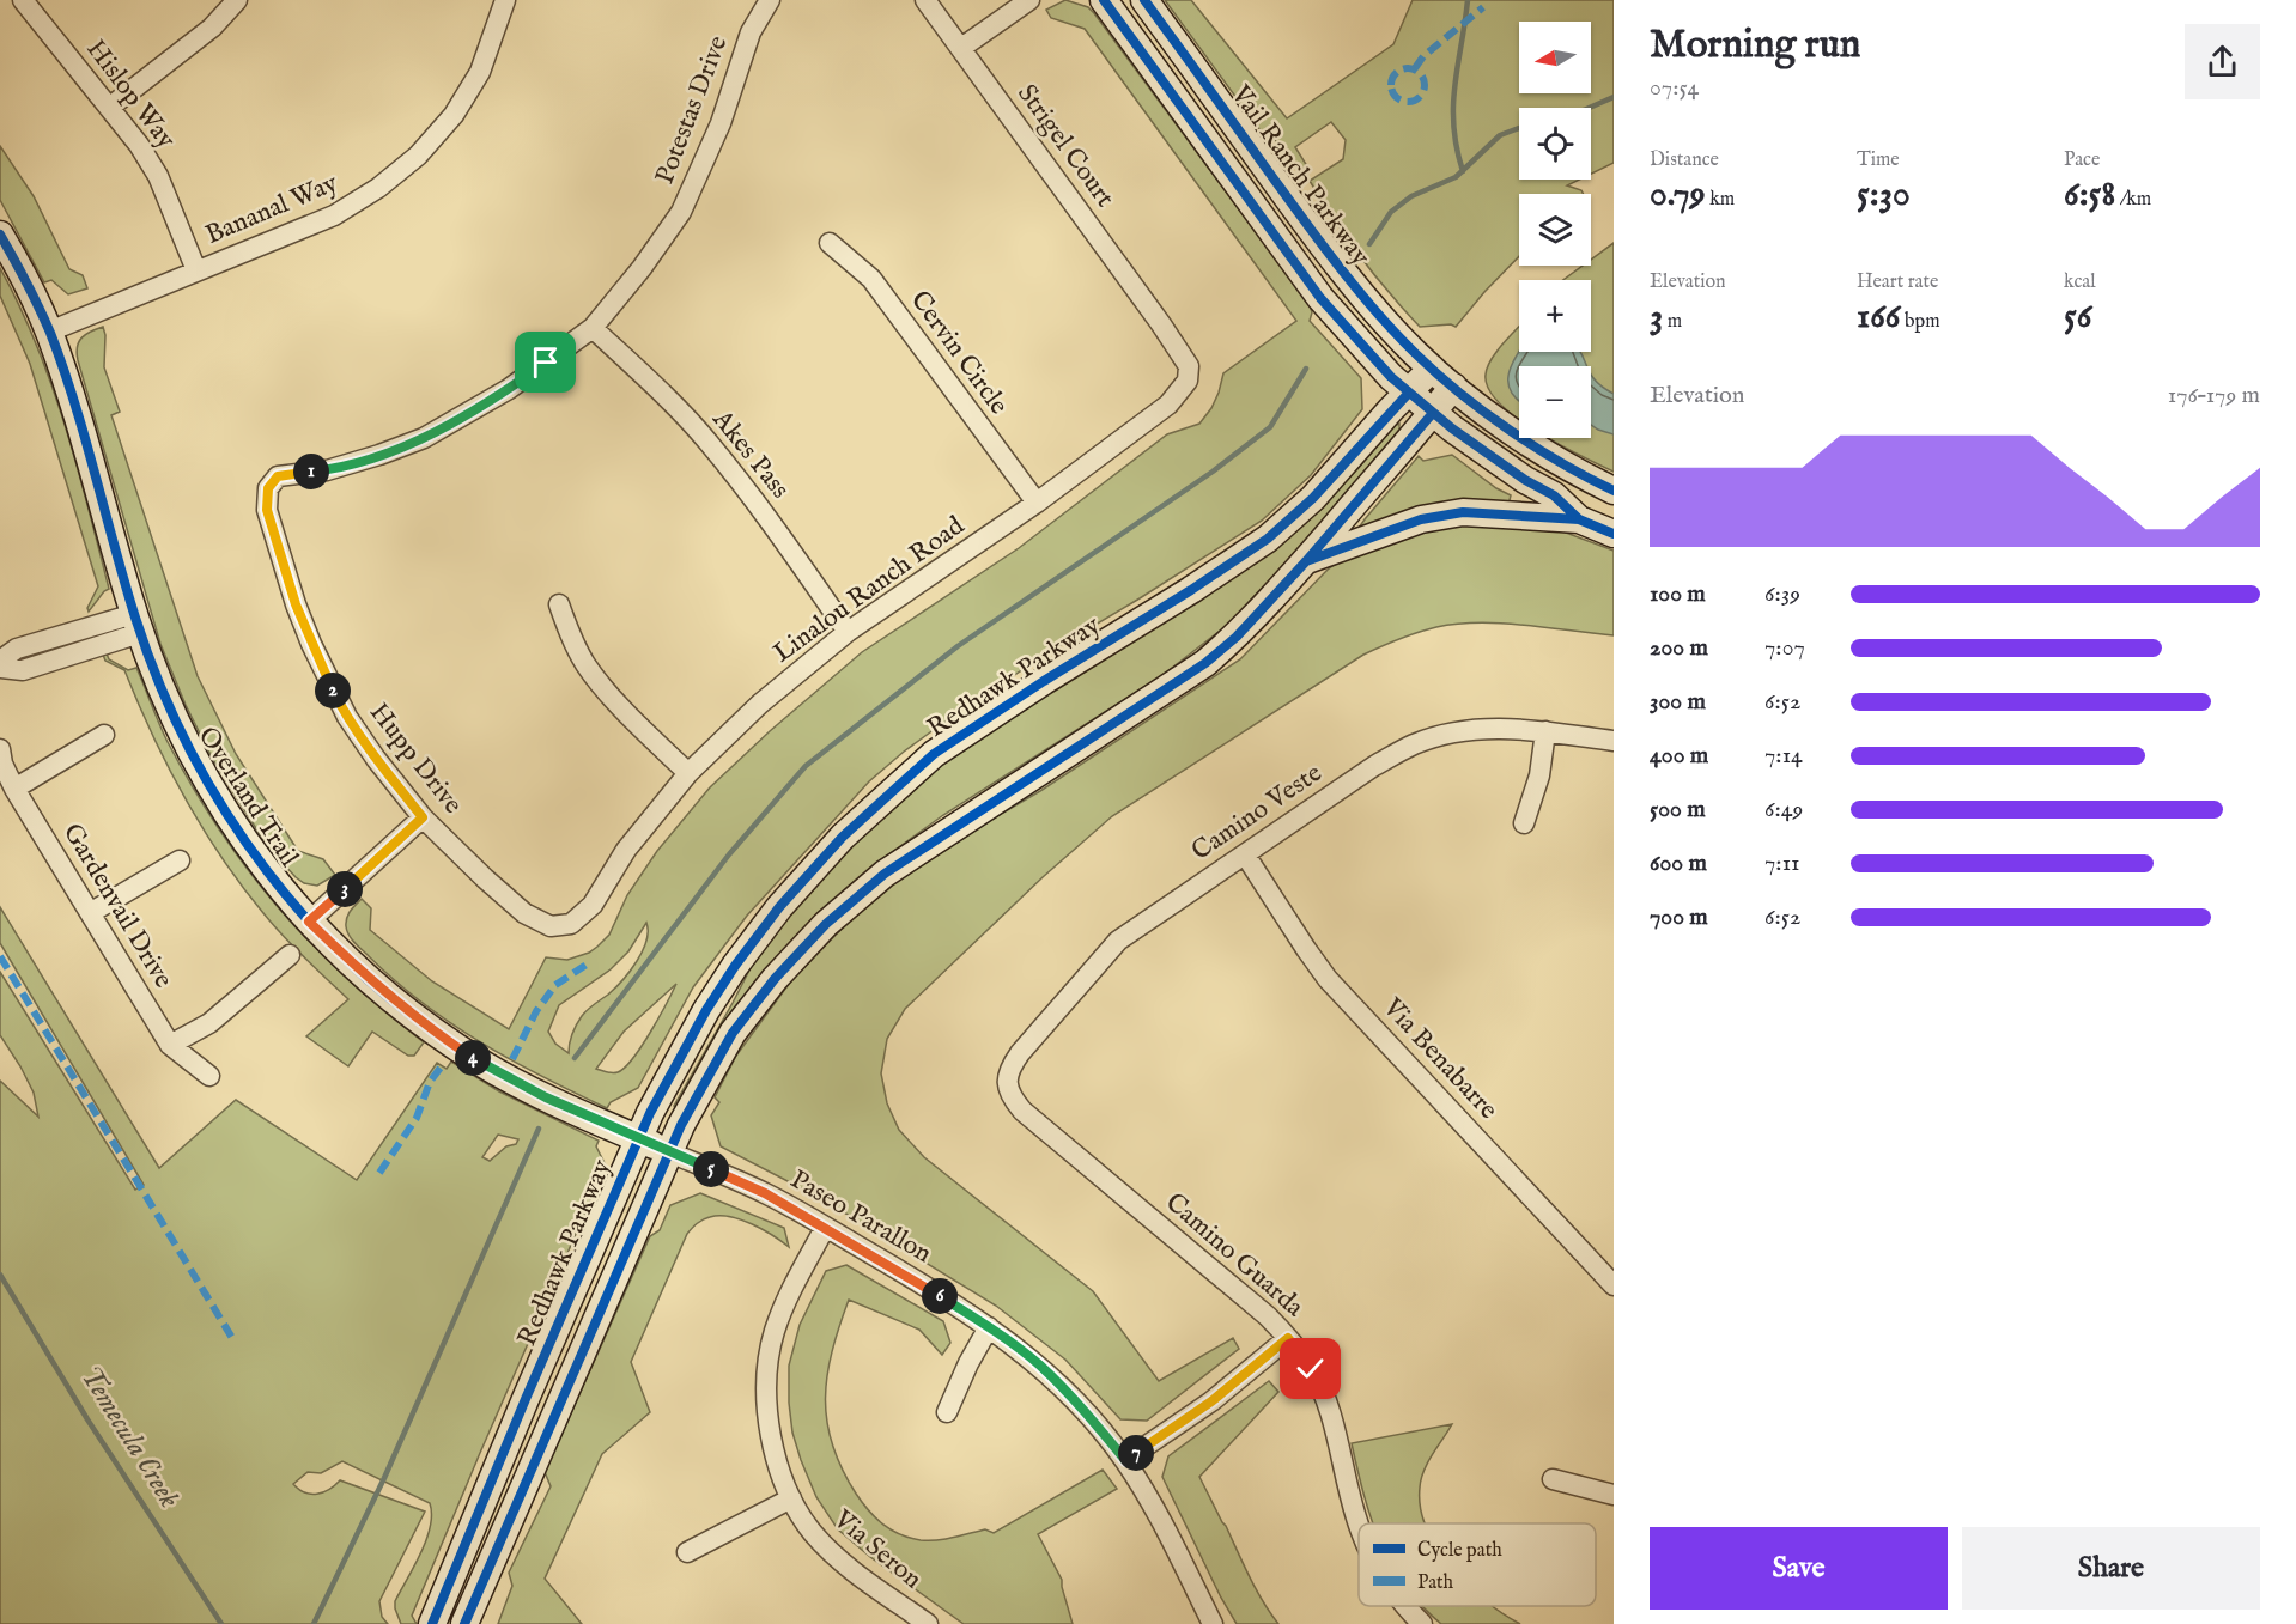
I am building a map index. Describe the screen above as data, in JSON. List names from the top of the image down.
{
  "streets": {
    "main road": ["Vail Ranch Parkway", "Redhawk Parkway", "Overland Trail"],
    "street": [
      "Hislop Way",
      "Potestas Drive",
      "Strigel Court",
      "Bananal Way",
      "Cervin Circle",
      "Akes Pass",
      "Linalou Ranch Road",
      "Hupp Drive",
      "Camino Veste",
      "Gardenvail Drive",
      "Via Benabarre",
      "Paseo Parallon",
      "Camino Guarda",
      "Via Seron"
    ]
  },
  "crossings": [
    ["Hislop Way", "Bananal Way"],
    ["Potestas Drive", "Akes Pass"],
    ["Potestas Drive", "Hupp Drive"],
    ["Strigel Court", "Linalou Ranch Road"],
    ["Vail Ranch Parkway", "Redhawk Parkway"],
    ["Bananal Way", "Overland Trail"],
    ["Cervin Circle", "Linalou Ranch Road"],
    ["Akes Pass", "Linalou Ranch Road"],
    ["Linalou Ranch Road", "Hupp Drive"],
    ["Redhawk Parkway", "Overland Trail"],
    ["Redhawk Parkway", "Paseo Parallon"],
    ["Overland Trail", "Paseo Parallon"],
    ["Camino Veste", "Via Benabarre"],
    ["Camino Veste", "Camino Guarda"],
    ["Paseo Parallon", "Via Seron"]
  ],
  "water": ["Temecula Creek"],
  "legend": ["Cycle path", "Path"],
  "north": "left",
  "page": {
    "heading": ["Morning run", "07:54"],
    "map_buttons": ["+", "−"],
    "stats": [
      ["Distance", "0.79 km"],
      ["Time", "5:30"],
      ["Pace", "6:58 /km"],
      ["Elevation", "3 m"],
      ["Heart rate", "166 bpm"],
      ["kcal", "56"]
    ],
    "chart": ["Elevation", "176–179 m"],
    "pins": [
      "1",
      "2",
      "3",
      "4",
      "5",
      "6",
      "7"
    ],
    "list": [
      {
        "name": "100 m",
        "note": "6:39"
      },
      {
        "name": "200 m",
        "note": "7:07"
      },
      {
        "name": "300 m",
        "note": "6:52"
      },
      {
        "name": "400 m",
        "note": "7:14"
      },
      {
        "name": "500 m",
        "note": "6:49"
      },
      {
        "name": "600 m",
        "note": "7:11"
      },
      {
        "name": "700 m",
        "note": "6:52"
      }
    ],
    "buttons": ["Save", "Share"]
  }
}
